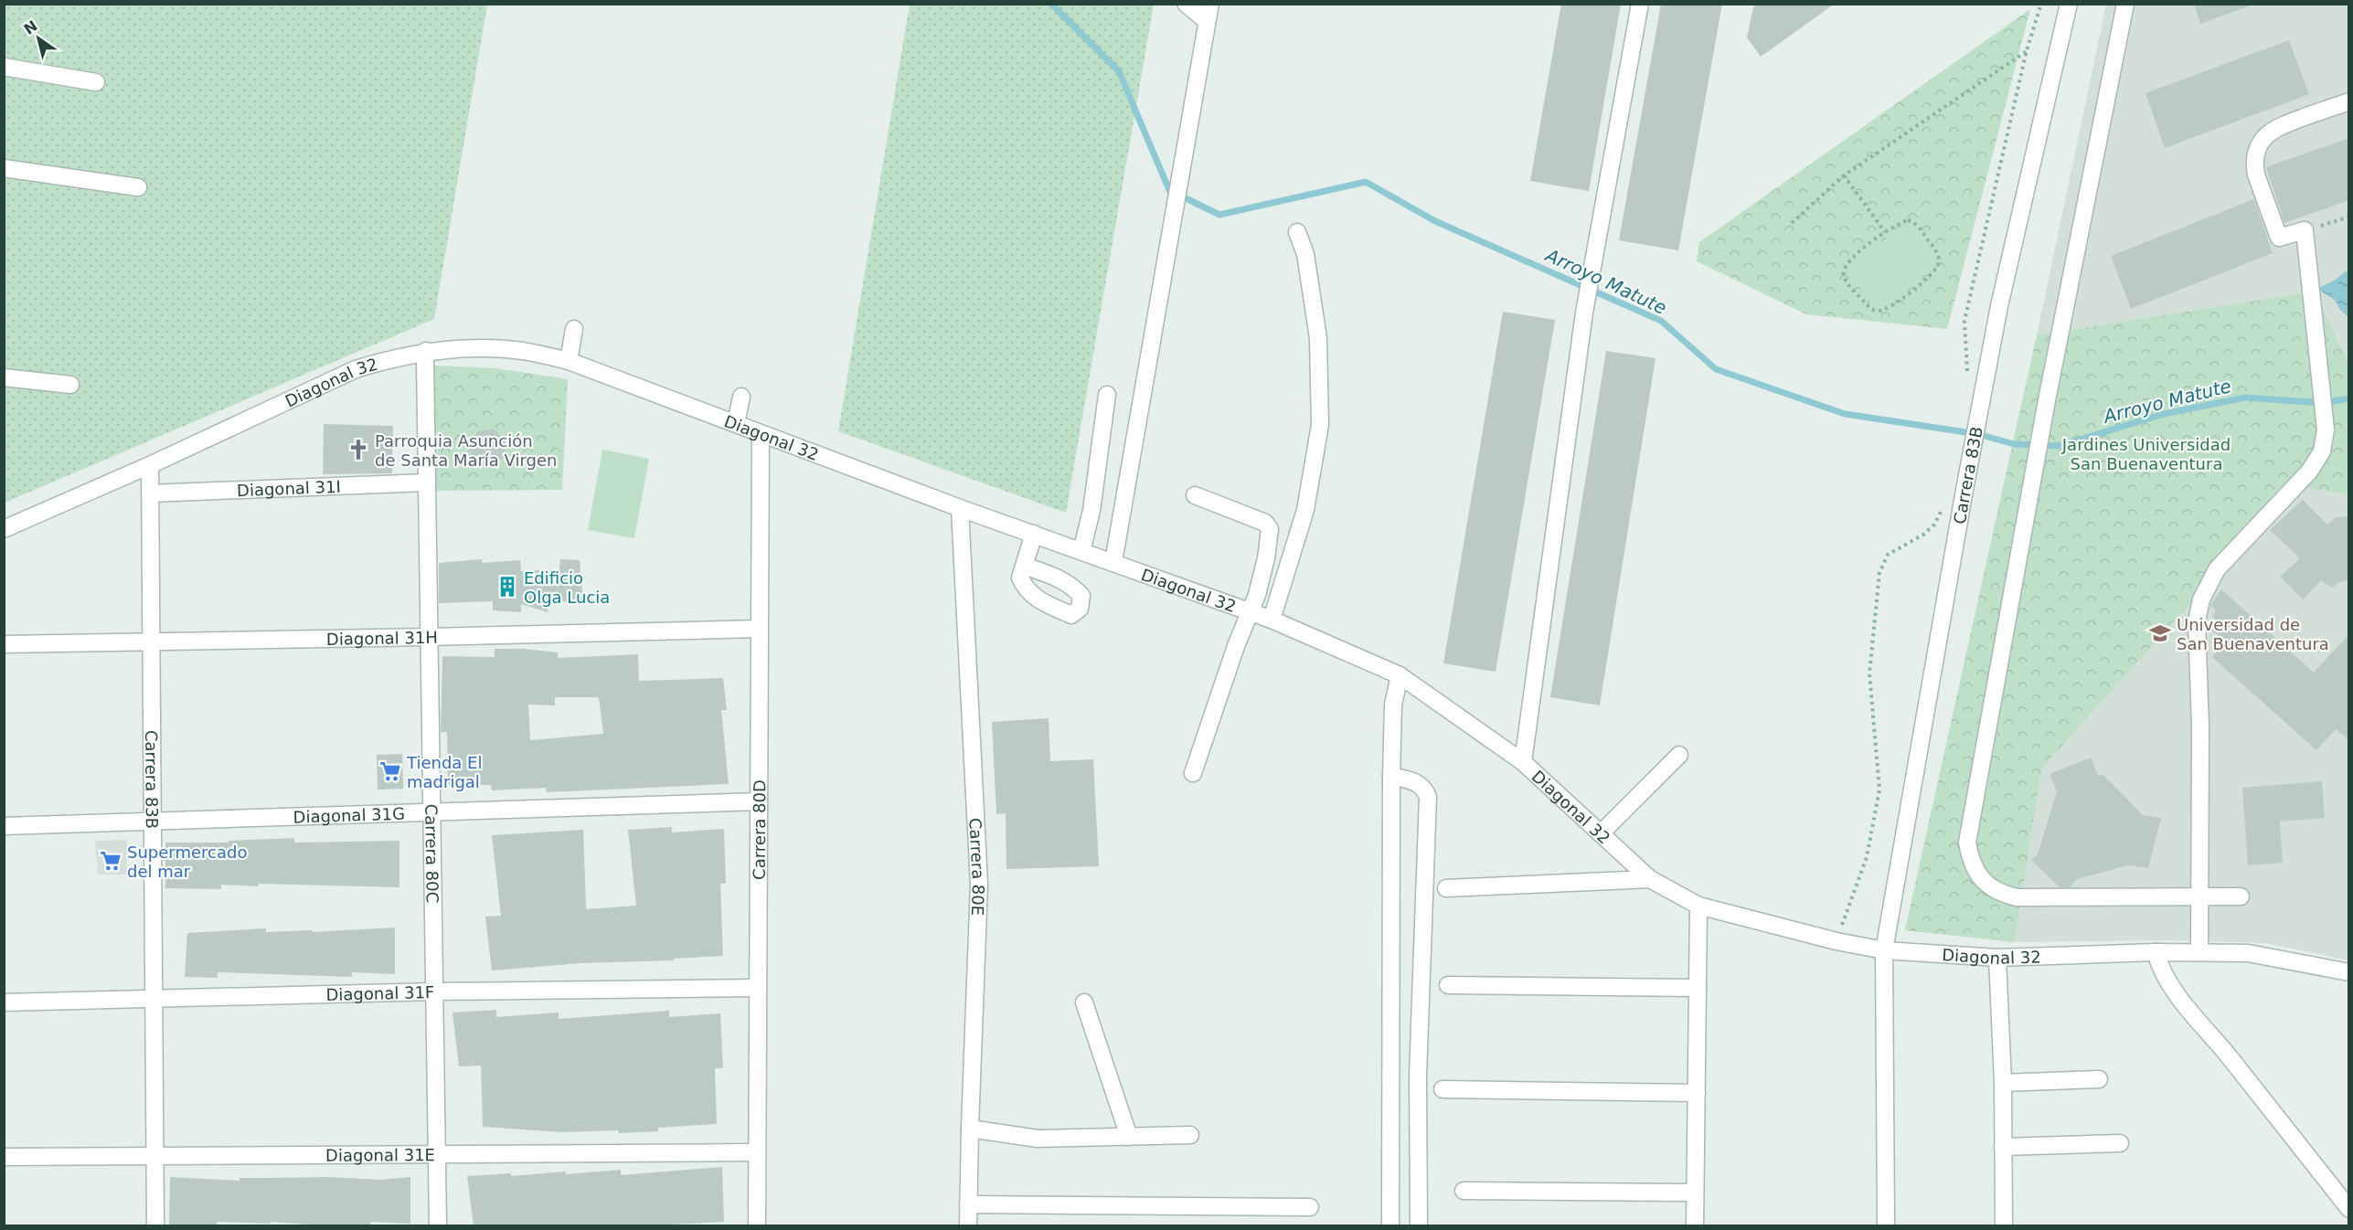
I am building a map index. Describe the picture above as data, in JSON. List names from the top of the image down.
{
  "streets": {
    "street": [
      "Diagonal 32",
      "Carrera 83B",
      "Diagonal 31I",
      "Diagonal 31H",
      "Diagonal 31G",
      "Carrera 80D",
      "Carrera 80C",
      "Carrera 80E",
      "Diagonal 31F",
      "Diagonal 31E"
    ]
  },
  "crossings": [
    ["Diagonal 32", "Carrera 83B"],
    ["Diagonal 32", "Carrera 80D"],
    ["Diagonal 32", "Carrera 80C"],
    ["Diagonal 32", "Carrera 80E"],
    ["Carrera 83B", "Diagonal 31I"],
    ["Carrera 83B", "Diagonal 31H"],
    ["Carrera 83B", "Diagonal 31G"],
    ["Carrera 83B", "Diagonal 31F"],
    ["Carrera 83B", "Diagonal 31E"],
    ["Diagonal 31I", "Carrera 80C"],
    ["Diagonal 31H", "Carrera 80D"],
    ["Diagonal 31H", "Carrera 80C"],
    ["Diagonal 31G", "Carrera 80D"],
    ["Diagonal 31G", "Carrera 80C"],
    ["Carrera 80D", "Diagonal 31F"],
    ["Carrera 80D", "Diagonal 31E"],
    ["Carrera 80C", "Diagonal 31F"],
    ["Carrera 80C", "Diagonal 31E"]
  ],
  "water": ["Arroyo Matute"],
  "parks": ["Jardines Universidad San Buenaventura"],
  "places": {
    "church": ["Parroquia Asunción de Santa María Virgen"],
    "building": ["Edificio Olga Lucia"],
    "school or university": ["Universidad de San Buenaventura"],
    "supermarket": ["Tienda El madrigal", "Supermercado del mar"]
  },
  "north": "top left"
}
